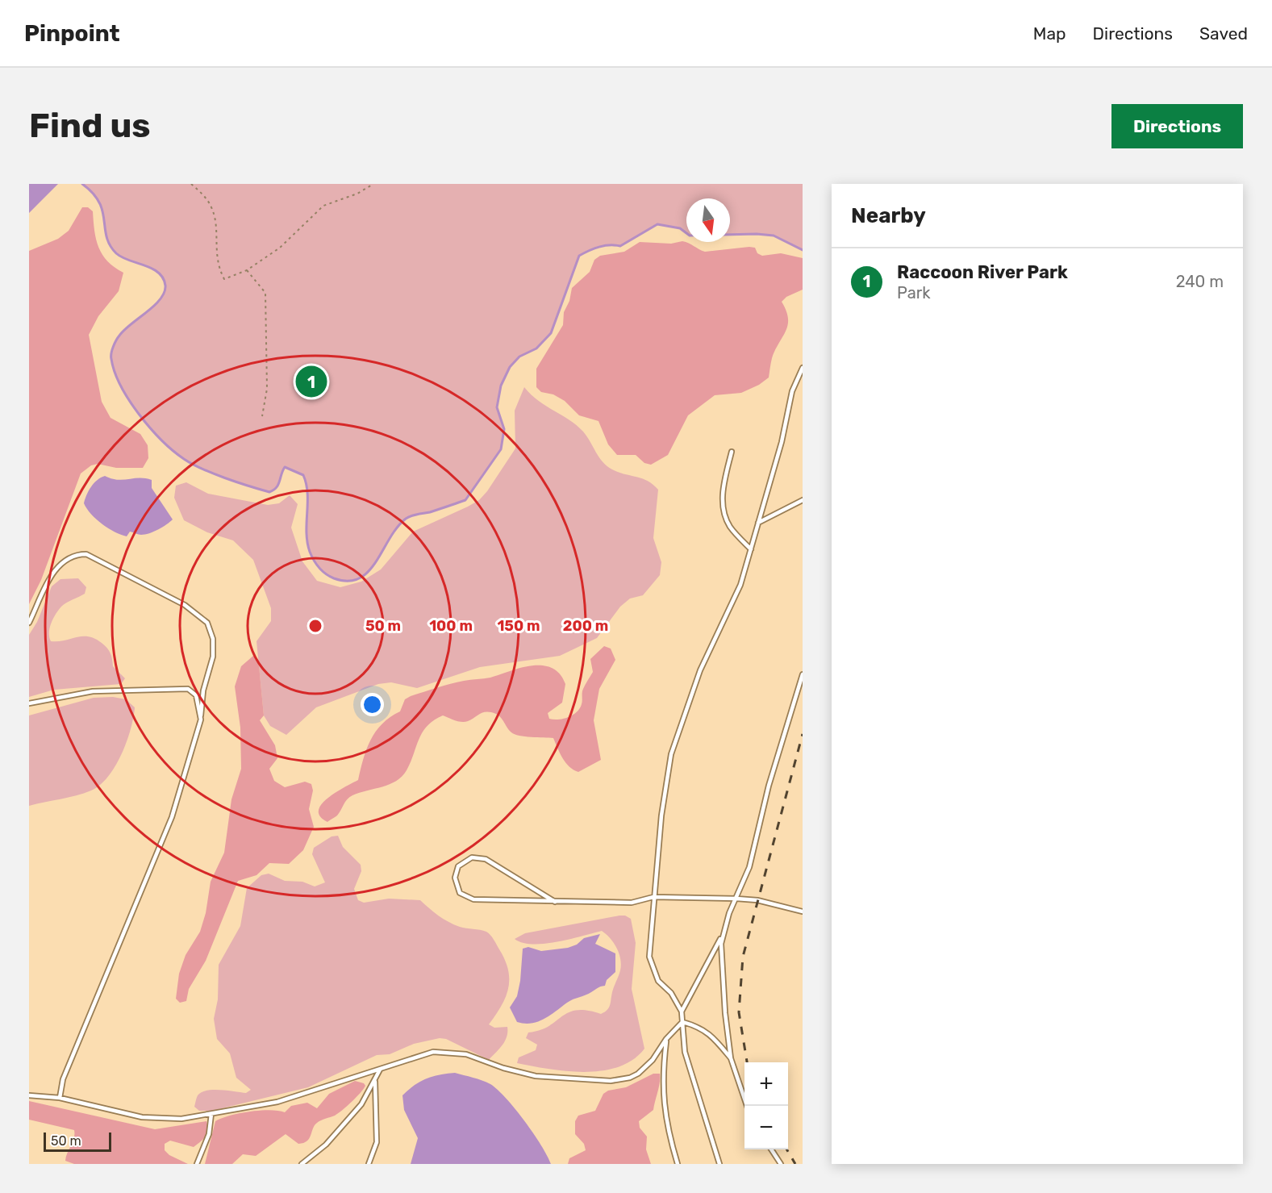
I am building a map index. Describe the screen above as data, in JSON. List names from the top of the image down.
{
  "scale_bar": "50 m",
  "north": "bottom",
  "page": {
    "header": "Pinpoint",
    "nav": ["Map", "Directions", "Saved"],
    "buttons": "Directions",
    "title": "Find us",
    "heading": "Nearby",
    "list": [
      {
        "mark": "1",
        "name": "Raccoon River Park",
        "note": "Park",
        "value": "240 m"
      }
    ],
    "pins": "1",
    "map_buttons": ["+", "−"],
    "scale": "50 m"
  },
  "rings": [
    "50 m",
    "100 m",
    "150 m",
    "200 m"
  ]
}
